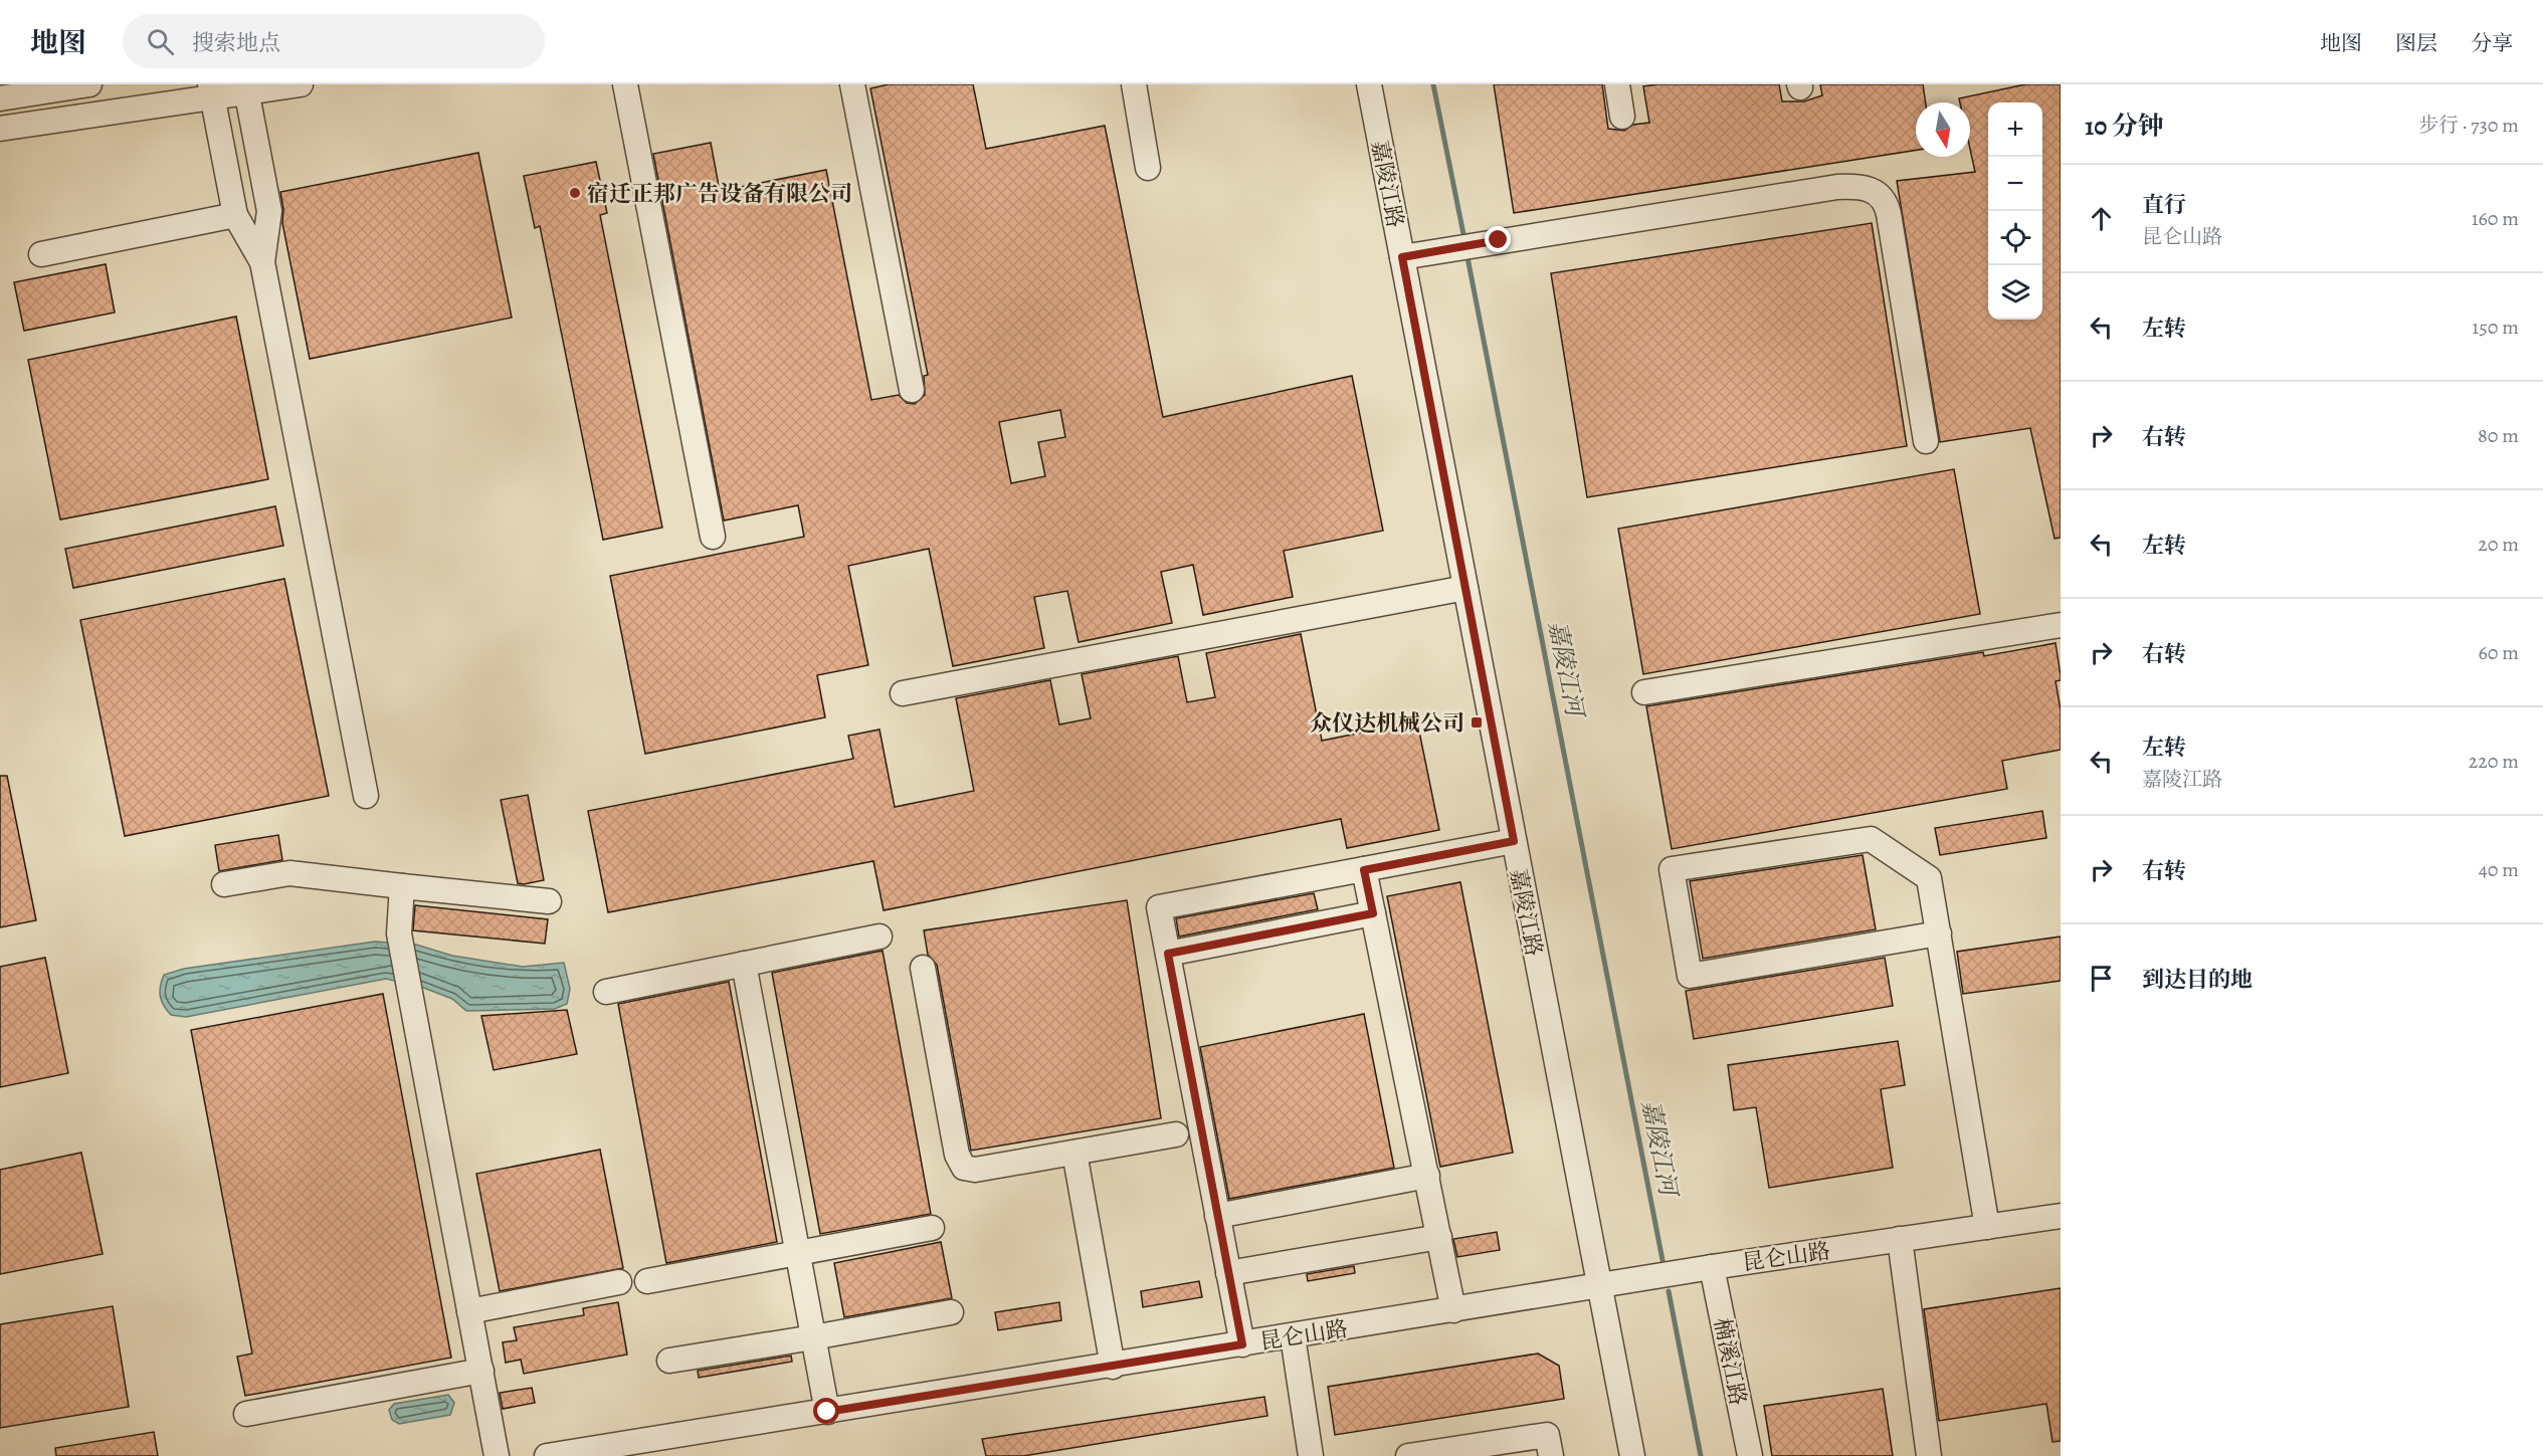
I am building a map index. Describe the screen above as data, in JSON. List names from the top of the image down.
{
  "streets": {
    "street": ["嘉陵江路", "昆仑山路", "楠溪江路"]
  },
  "crossings": [
    ["嘉陵江路", "昆仑山路"],
    ["昆仑山路", "楠溪江路"]
  ],
  "water": ["嘉陵江河"],
  "places": {
    "other": ["宿迁正邦广告设备有限公司"],
    "transit": ["众仪达机械公司"]
  },
  "north": "bottom",
  "page": {
    "header": "地图",
    "search": "搜索地点",
    "nav": ["地图", "图层", "分享"],
    "heading": ["10 分钟", "步行 · 730 m"],
    "map_buttons": ["+", "−"],
    "list": [
      ["直行", "昆仑山路", "160 m"],
      ["左转", "150 m"],
      ["右转", "80 m"],
      ["左转", "20 m"],
      ["右转", "60 m"],
      ["左转", "嘉陵江路", "220 m"],
      ["右转", "40 m"],
      "到达目的地"
    ]
  }
}
